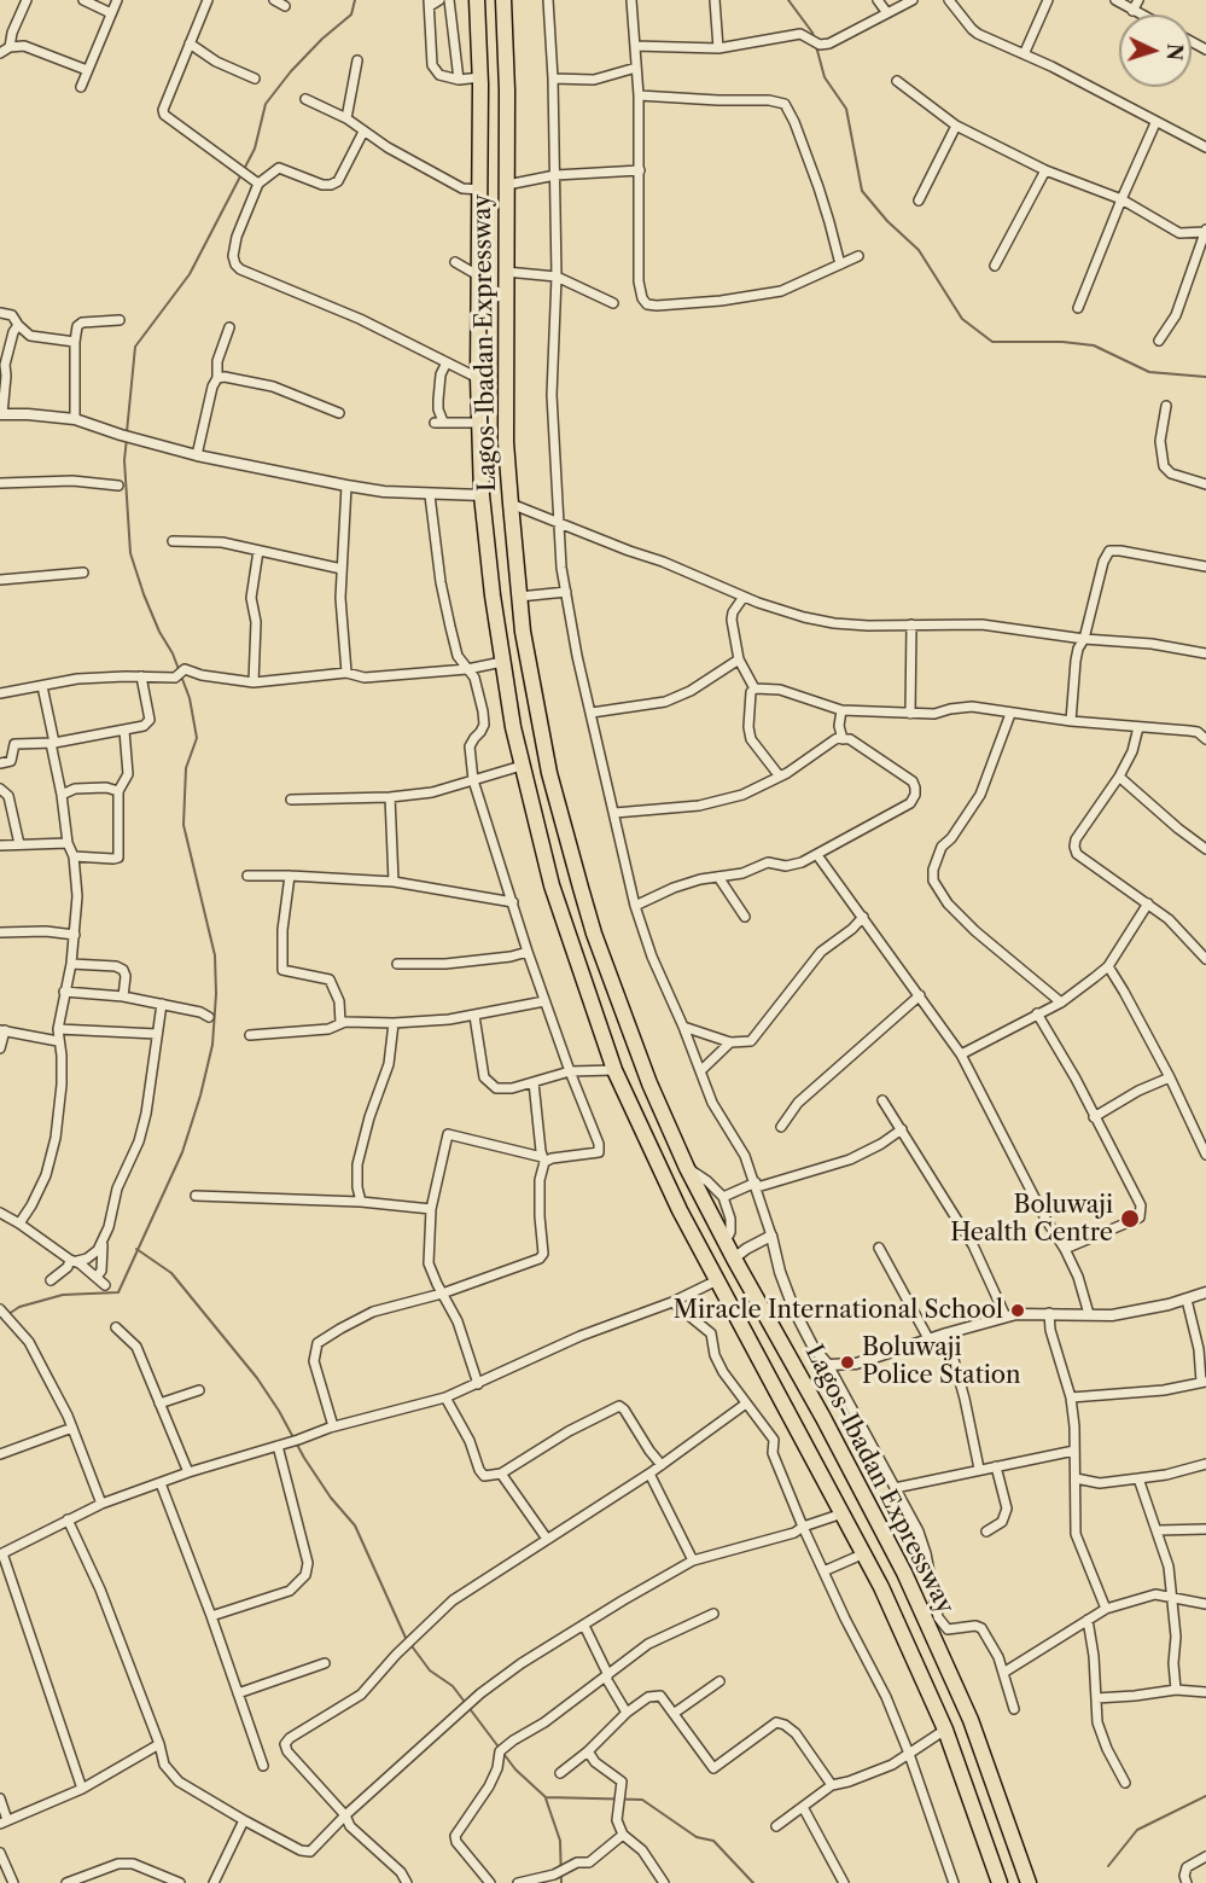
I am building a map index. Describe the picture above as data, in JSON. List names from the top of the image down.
{
  "streets": {
    "highway": ["Lagos-Ibadan Expressway"]
  },
  "places": ["Boluwaji Health Centre", "Miracle International School", "Boluwaji Police Station"],
  "north": "right"
}
